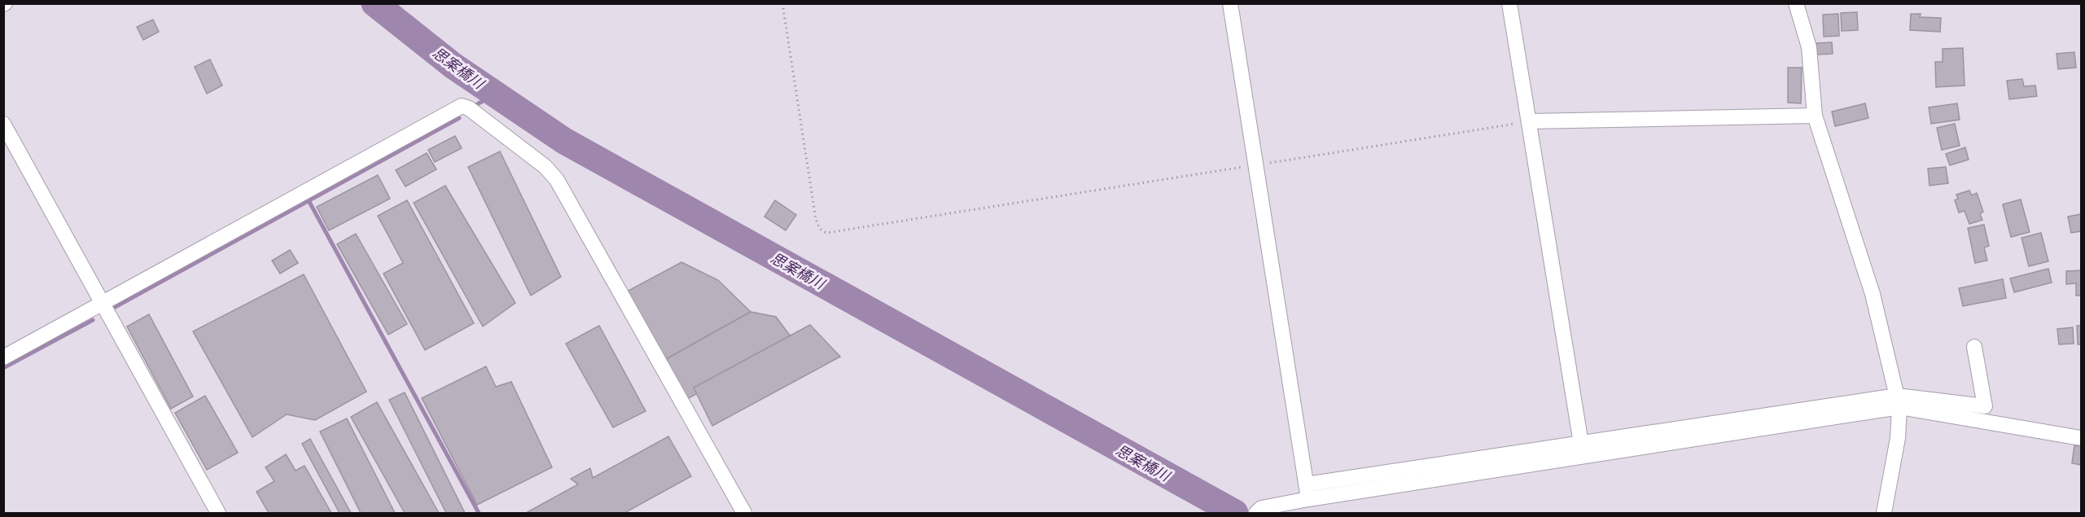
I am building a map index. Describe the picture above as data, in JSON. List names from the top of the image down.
{
  "water": ["思案橋川"]
}
